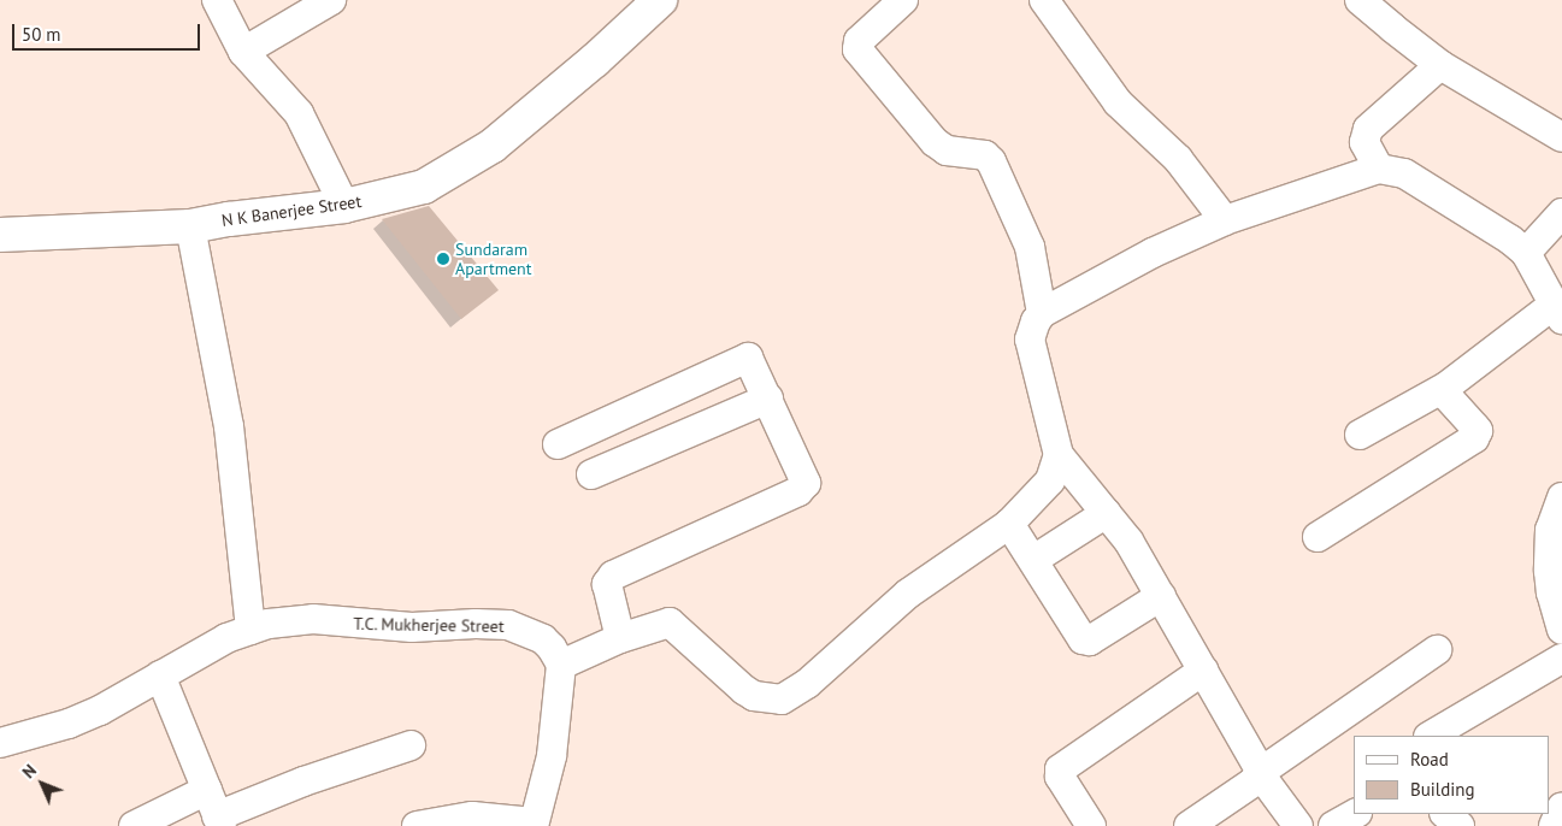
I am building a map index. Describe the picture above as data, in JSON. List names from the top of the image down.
{
  "streets": {
    "street": ["N K Banerjee Street", "T.C. Mukherjee Street"]
  },
  "places": ["Sundaram Apartment"],
  "legend": ["Road", "Building"],
  "scale_bar": "50 m",
  "north": "top left"
}
